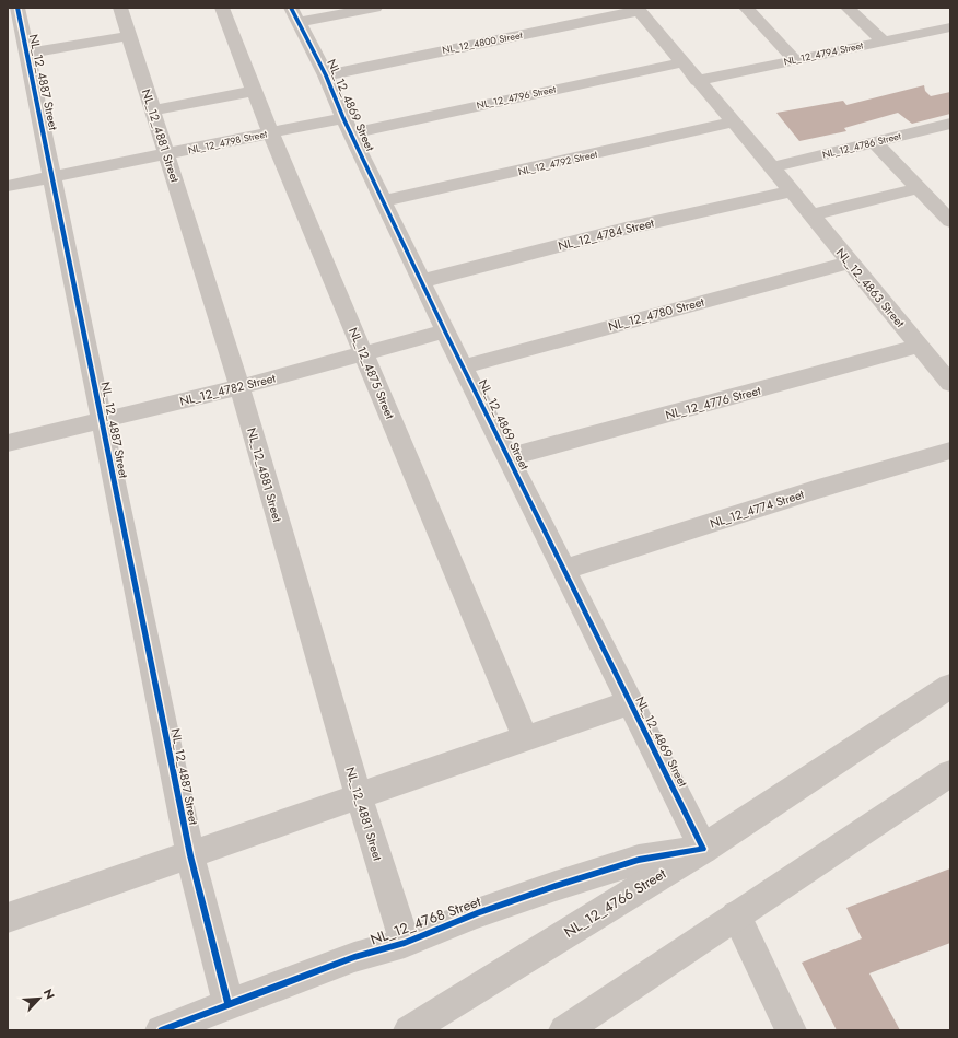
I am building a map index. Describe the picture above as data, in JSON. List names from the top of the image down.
{
  "streets": {
    "street": [
      "NL_12_4800 Street",
      "NL_12_4794 Street",
      "NL_12_4887 Street",
      "NL_12_4796 Street",
      "NL_12_4869 Street",
      "NL_12_4881 Street",
      "NL_12_4798 Street",
      "NL_12_4786 Street",
      "NL_12_4792 Street",
      "NL_12_4784 Street",
      "NL_12_4863 Street",
      "NL_12_4780 Street",
      "NL_12_4875 Street",
      "NL_12_4782 Street",
      "NL_12_4776 Street",
      "NL_12_4774 Street",
      "NL_12_4766 Street",
      "NL_12_4768 Street"
    ]
  },
  "crossings": [
    ["NL_12_4800 Street", "NL_12_4869 Street"],
    ["NL_12_4887 Street", "NL_12_4798 Street"],
    ["NL_12_4887 Street", "NL_12_4782 Street"],
    ["NL_12_4887 Street", "NL_12_4768 Street"],
    ["NL_12_4796 Street", "NL_12_4869 Street"],
    ["NL_12_4796 Street", "NL_12_4798 Street"],
    ["NL_12_4869 Street", "NL_12_4798 Street"],
    ["NL_12_4869 Street", "NL_12_4792 Street"],
    ["NL_12_4869 Street", "NL_12_4784 Street"],
    ["NL_12_4869 Street", "NL_12_4780 Street"],
    ["NL_12_4869 Street", "NL_12_4782 Street"],
    ["NL_12_4869 Street", "NL_12_4776 Street"],
    ["NL_12_4869 Street", "NL_12_4774 Street"],
    ["NL_12_4869 Street", "NL_12_4766 Street"],
    ["NL_12_4869 Street", "NL_12_4768 Street"],
    ["NL_12_4881 Street", "NL_12_4798 Street"],
    ["NL_12_4881 Street", "NL_12_4782 Street"],
    ["NL_12_4881 Street", "NL_12_4768 Street"],
    ["NL_12_4798 Street", "NL_12_4875 Street"],
    ["NL_12_4786 Street", "NL_12_4863 Street"],
    ["NL_12_4784 Street", "NL_12_4863 Street"],
    ["NL_12_4863 Street", "NL_12_4780 Street"],
    ["NL_12_4863 Street", "NL_12_4776 Street"],
    ["NL_12_4875 Street", "NL_12_4782 Street"],
    ["NL_12_4766 Street", "NL_12_4768 Street"]
  ],
  "north": "top right"
}
